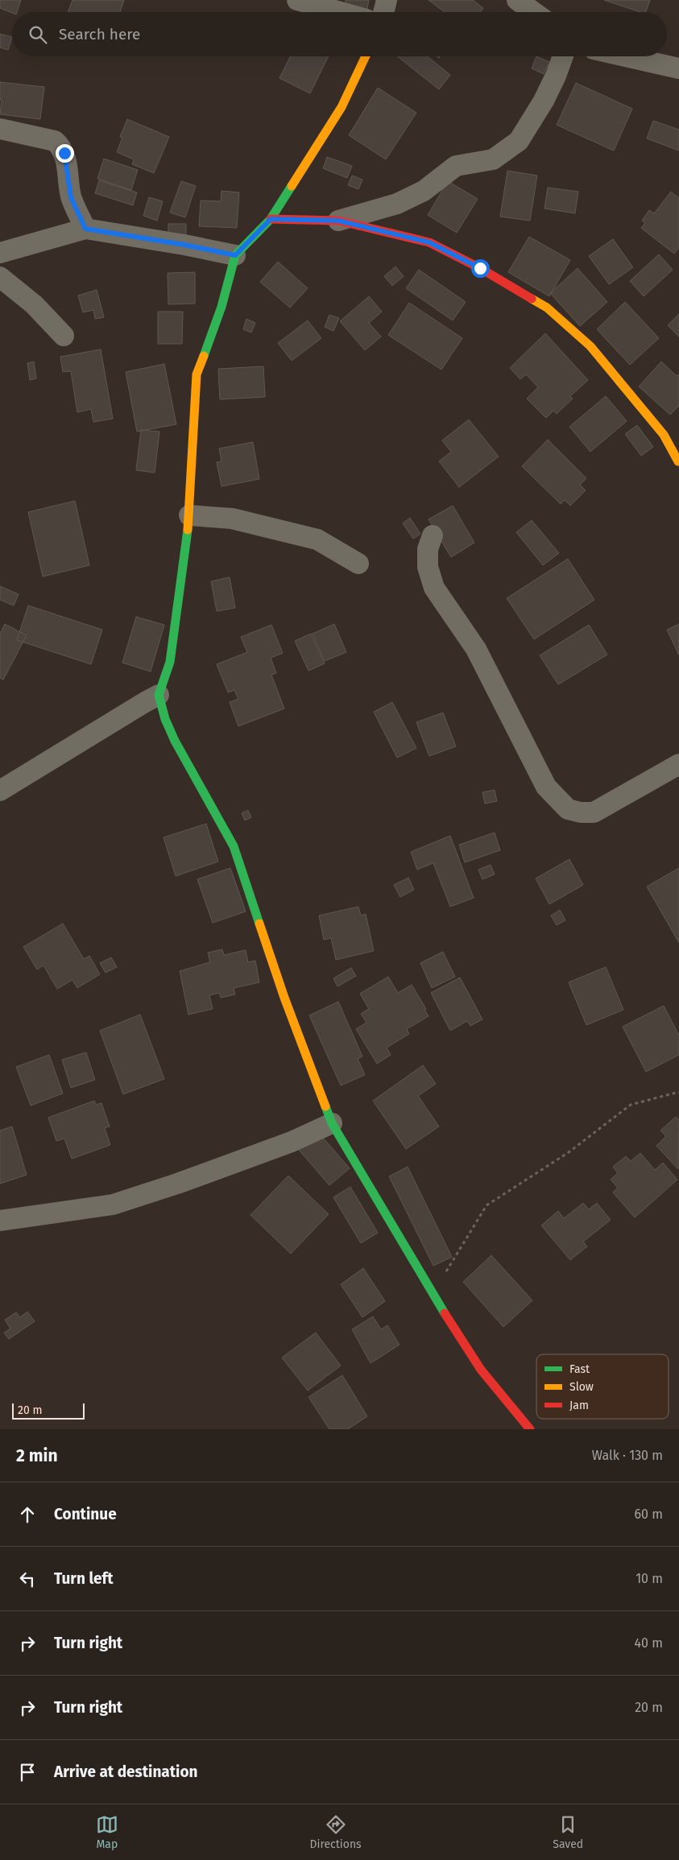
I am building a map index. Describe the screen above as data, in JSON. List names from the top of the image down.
{
  "legend": ["Fast", "Slow", "Jam"],
  "scale_bar": "20 m",
  "page": {
    "search": "Search here",
    "scale": "20 m",
    "heading": ["2 min", "Walk · 130 m"],
    "list": [
      ["Continue", "60 m"],
      ["Turn left", "10 m"],
      ["Turn right", "40 m"],
      ["Turn right", "20 m"],
      "Arrive at destination"
    ],
    "nav": ["Map", "Directions", "Saved"]
  }
}
